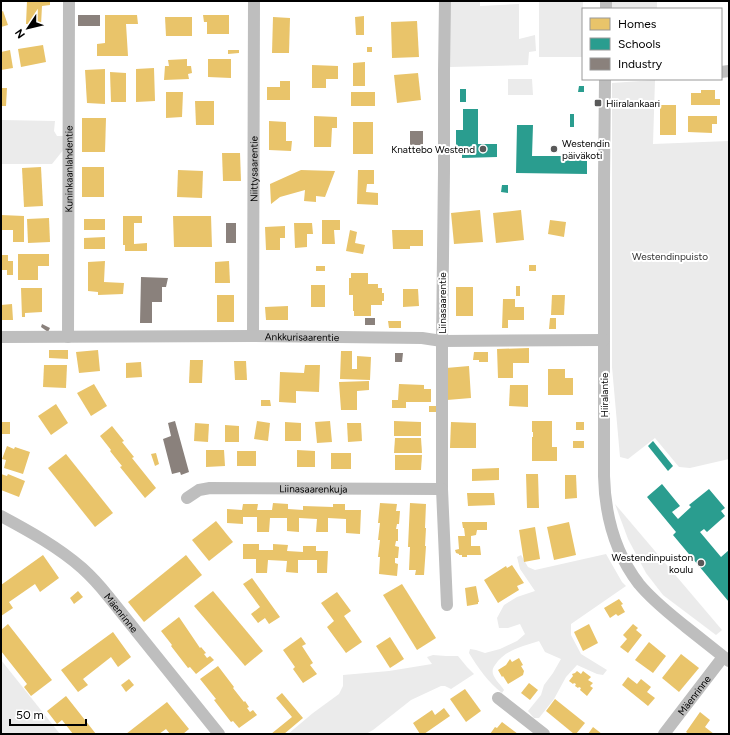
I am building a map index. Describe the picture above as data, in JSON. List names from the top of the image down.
{
  "streets": {
    "street": [
      "Kuninkaanlahdentie",
      "Niittysaarentie",
      "Liinasaarentie",
      "Ankkurisaarentie",
      "Hiiralantie",
      "Liinasaarenkuja",
      "Mäenrinne"
    ]
  },
  "crossings": [
    ["Kuninkaanlahdentie", "Ankkurisaarentie"],
    ["Niittysaarentie", "Ankkurisaarentie"],
    ["Liinasaarentie", "Ankkurisaarentie"],
    ["Liinasaarentie", "Liinasaarenkuja"],
    ["Ankkurisaarentie", "Hiiralantie"],
    ["Hiiralantie", "Mäenrinne"]
  ],
  "parks": ["Westendinpuisto"],
  "places": {
    "transit": ["Hiiralankaari"],
    "other": ["Knattebo Westend", "Westendin päiväkoti", "Westendinpuiston koulu"]
  },
  "legend": ["Homes", "Schools", "Industry"],
  "scale_bar": "50 m",
  "north": "bottom left"
}
